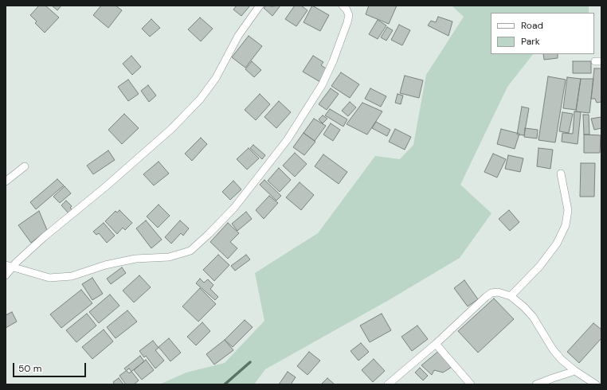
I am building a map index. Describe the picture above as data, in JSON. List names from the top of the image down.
{
  "legend": ["Road", "Park"],
  "scale_bar": "50 m"
}
